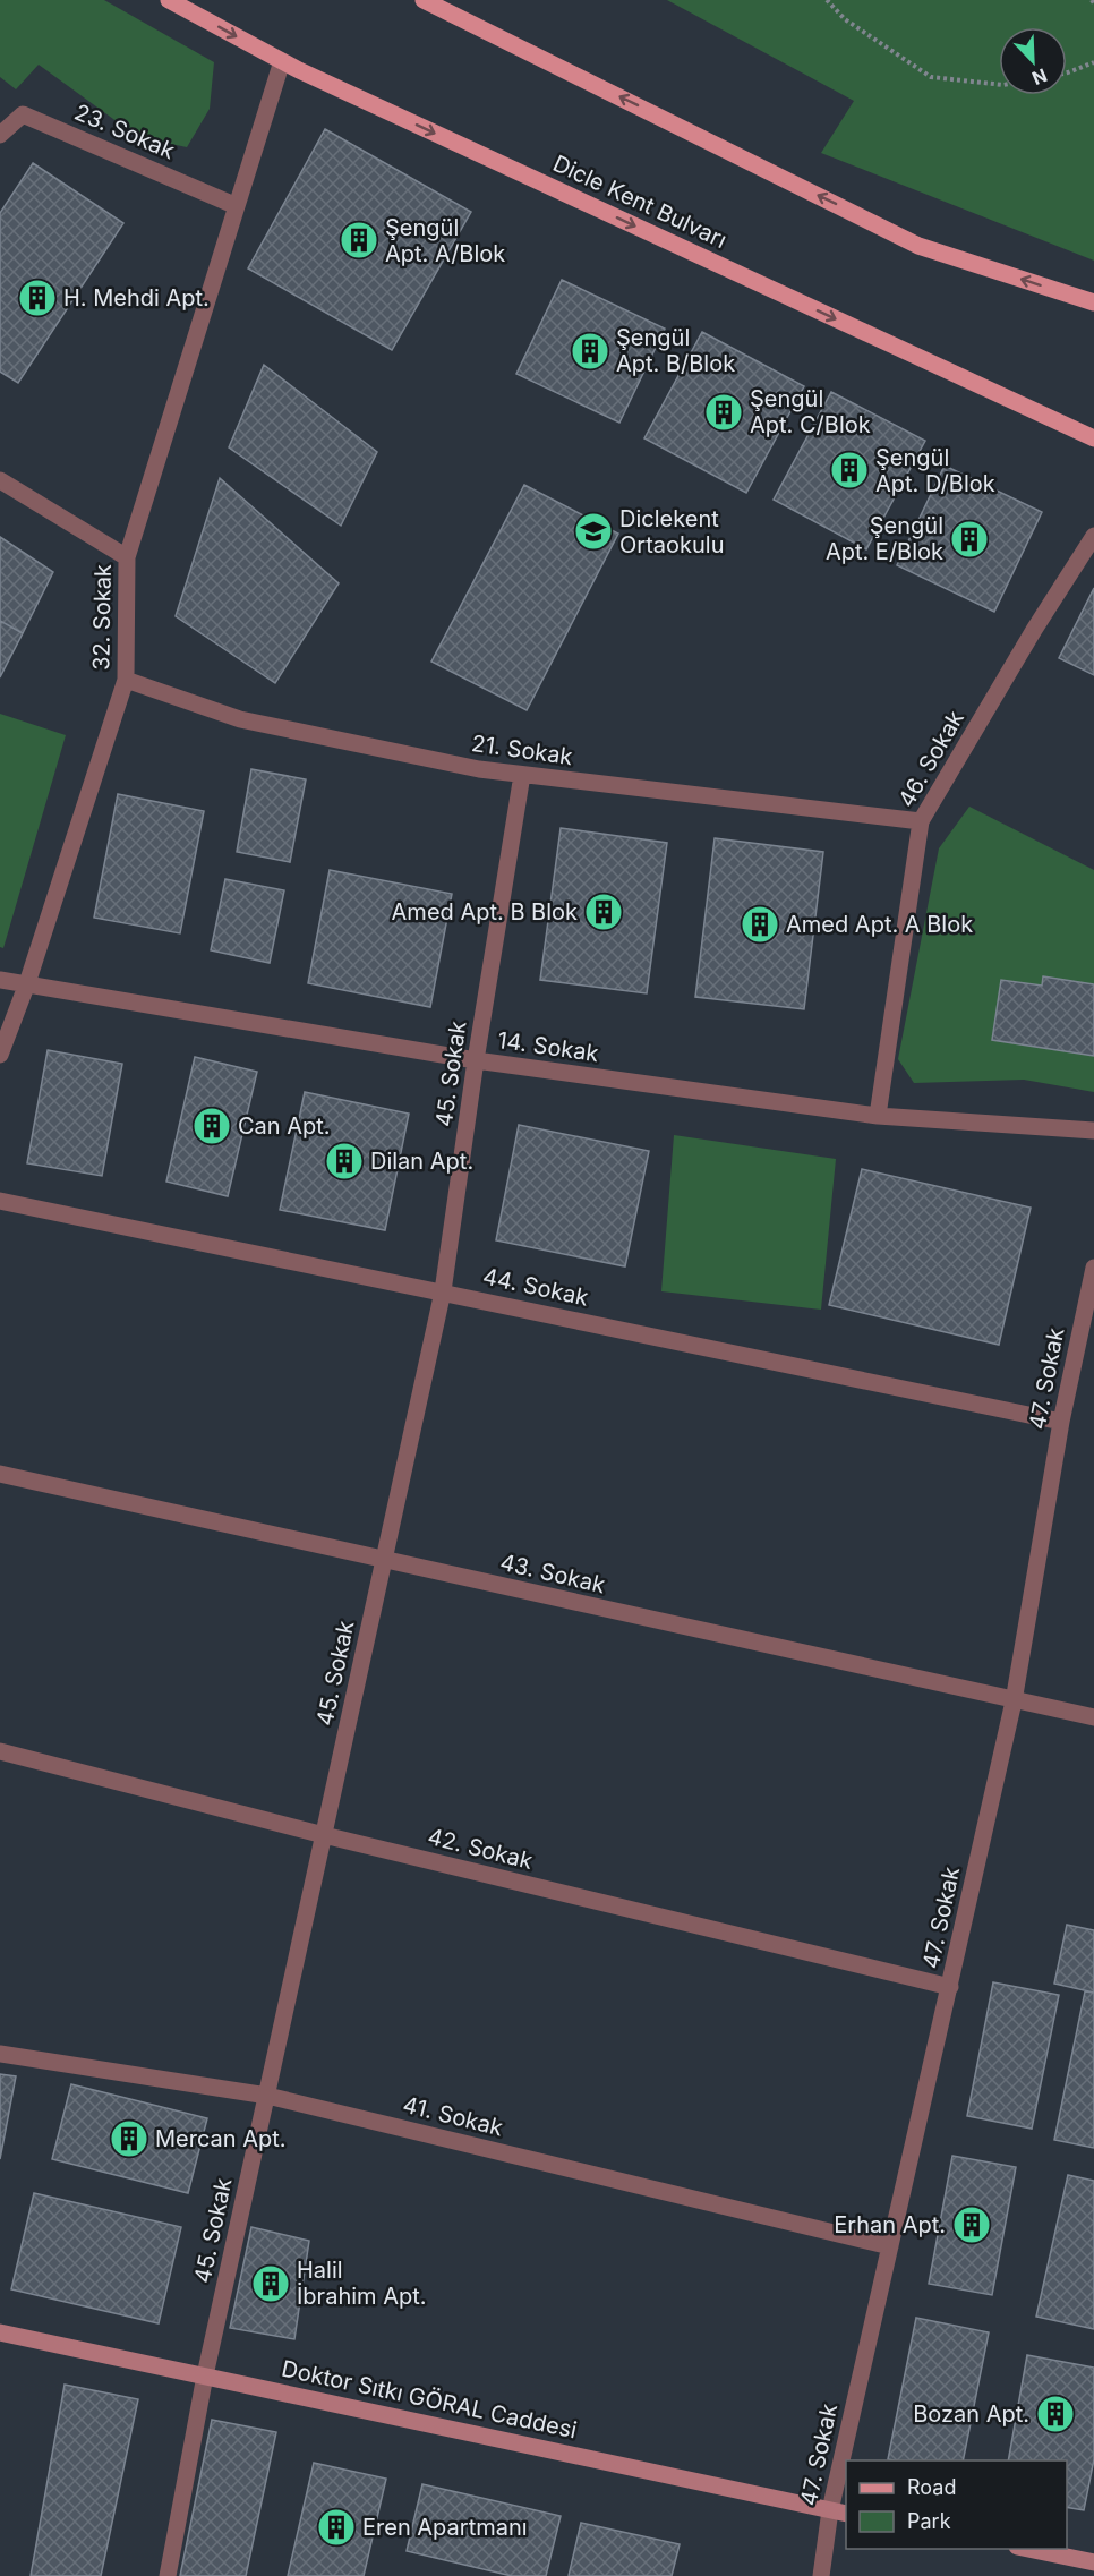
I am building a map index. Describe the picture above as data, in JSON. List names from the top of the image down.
{
  "streets": {
    "main road": ["Dicle Kent Bulvarı"],
    "street": [
      "23. Sokak",
      "32. Sokak",
      "21. Sokak",
      "46. Sokak",
      "14. Sokak",
      "45. Sokak",
      "44. Sokak",
      "47. Sokak",
      "43. Sokak",
      "42. Sokak",
      "41. Sokak",
      "Doktor Sıtkı GÖRAL Caddesi"
    ]
  },
  "crossings": [
    ["23. Sokak", "32. Sokak"],
    ["Dicle Kent Bulvarı", "32. Sokak"],
    ["32. Sokak", "21. Sokak"],
    ["32. Sokak", "14. Sokak"],
    ["21. Sokak", "46. Sokak"],
    ["21. Sokak", "45. Sokak"],
    ["46. Sokak", "14. Sokak"],
    ["14. Sokak", "45. Sokak"],
    ["45. Sokak", "44. Sokak"],
    ["45. Sokak", "43. Sokak"],
    ["45. Sokak", "42. Sokak"],
    ["45. Sokak", "41. Sokak"],
    ["45. Sokak", "Doktor Sıtkı GÖRAL Caddesi"],
    ["44. Sokak", "47. Sokak"],
    ["47. Sokak", "43. Sokak"],
    ["47. Sokak", "42. Sokak"],
    ["47. Sokak", "41. Sokak"],
    ["47. Sokak", "Doktor Sıtkı GÖRAL Caddesi"]
  ],
  "places": {
    "building": [
      "Şengül Apt. A/Blok",
      "H. Mehdi Apt.",
      "Şengül Apt. B/Blok",
      "Şengül Apt. C/Blok",
      "Şengül Apt. D/Blok",
      "Şengül Apt. E/Blok",
      "Amed Apt. B Blok",
      "Amed Apt. A Blok",
      "Can Apt.",
      "Dilan Apt.",
      "Mercan Apt.",
      "Erhan Apt.",
      "Halil İbrahim Apt.",
      "Bozan Apt.",
      "Eren Apartmanı"
    ],
    "school or university": ["Diclekent Ortaokulu"]
  },
  "legend": ["Road", "Park"],
  "north": "bottom right"
}
